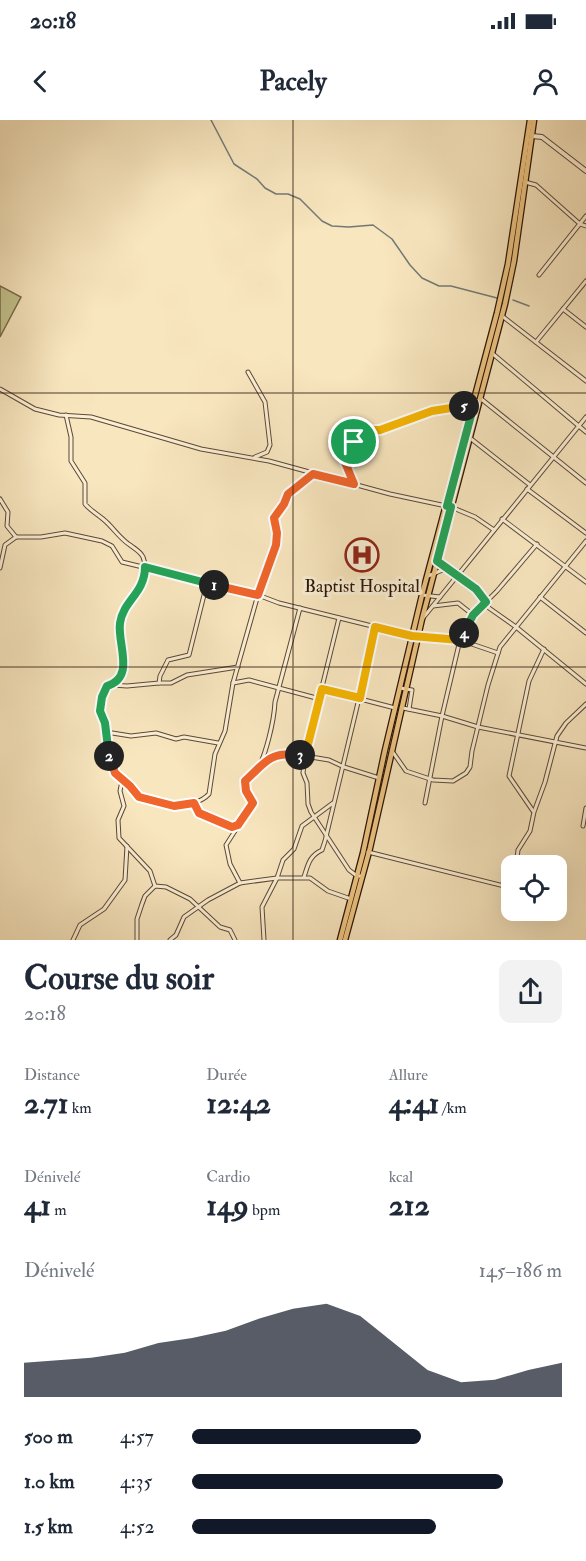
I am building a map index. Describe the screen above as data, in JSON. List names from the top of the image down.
{
  "places": {
    "hospital": ["Baptist Hospital"]
  },
  "page": {
    "status": "20:18",
    "header": "Pacely",
    "pins": [
      "5",
      "1",
      "4",
      "3",
      "2"
    ],
    "heading": ["Course du soir", "20:18"],
    "stats": [
      ["Distance", "2.71 km"],
      ["Durée", "12:42"],
      ["Allure", "4:41 /km"],
      ["Dénivelé", "41 m"],
      ["Cardio", "149 bpm"],
      ["kcal", "212"]
    ],
    "chart": ["Dénivelé", "145–186 m"],
    "list": [
      {
        "name": "500 m",
        "note": "4:57"
      },
      {
        "name": "1.0 km",
        "note": "4:35"
      },
      {
        "name": "1.5 km",
        "note": "4:52"
      }
    ]
  }
}
